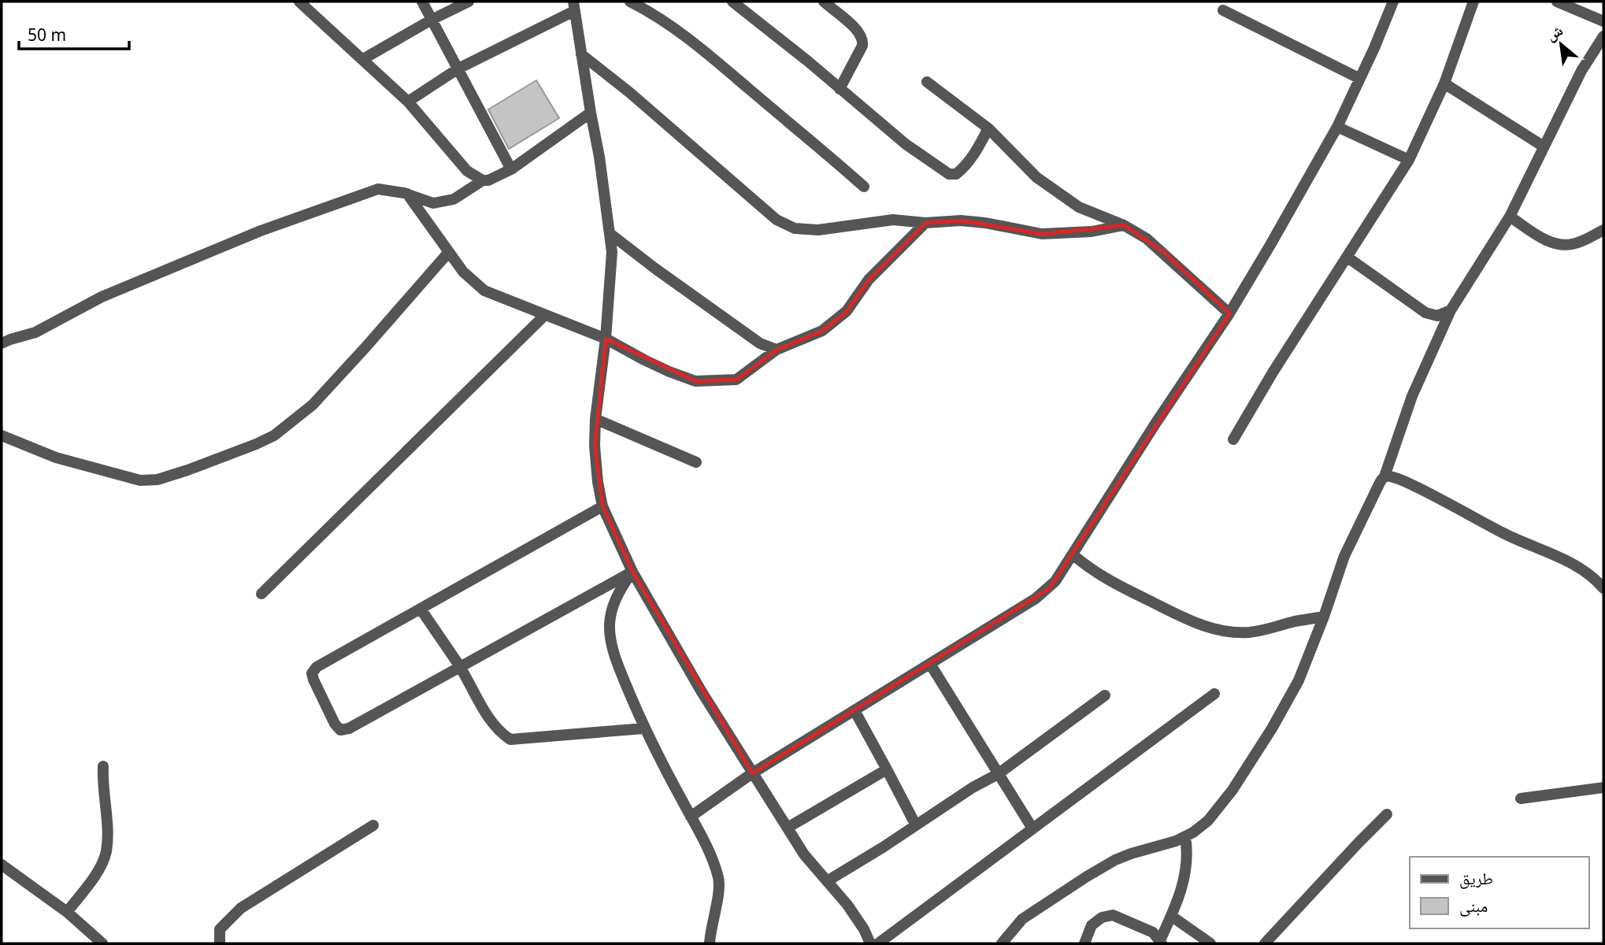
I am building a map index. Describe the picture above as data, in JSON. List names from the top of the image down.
{
  "legend": ["طريق", "مبنى"],
  "scale_bar": "50 m",
  "north": "top left"
}
